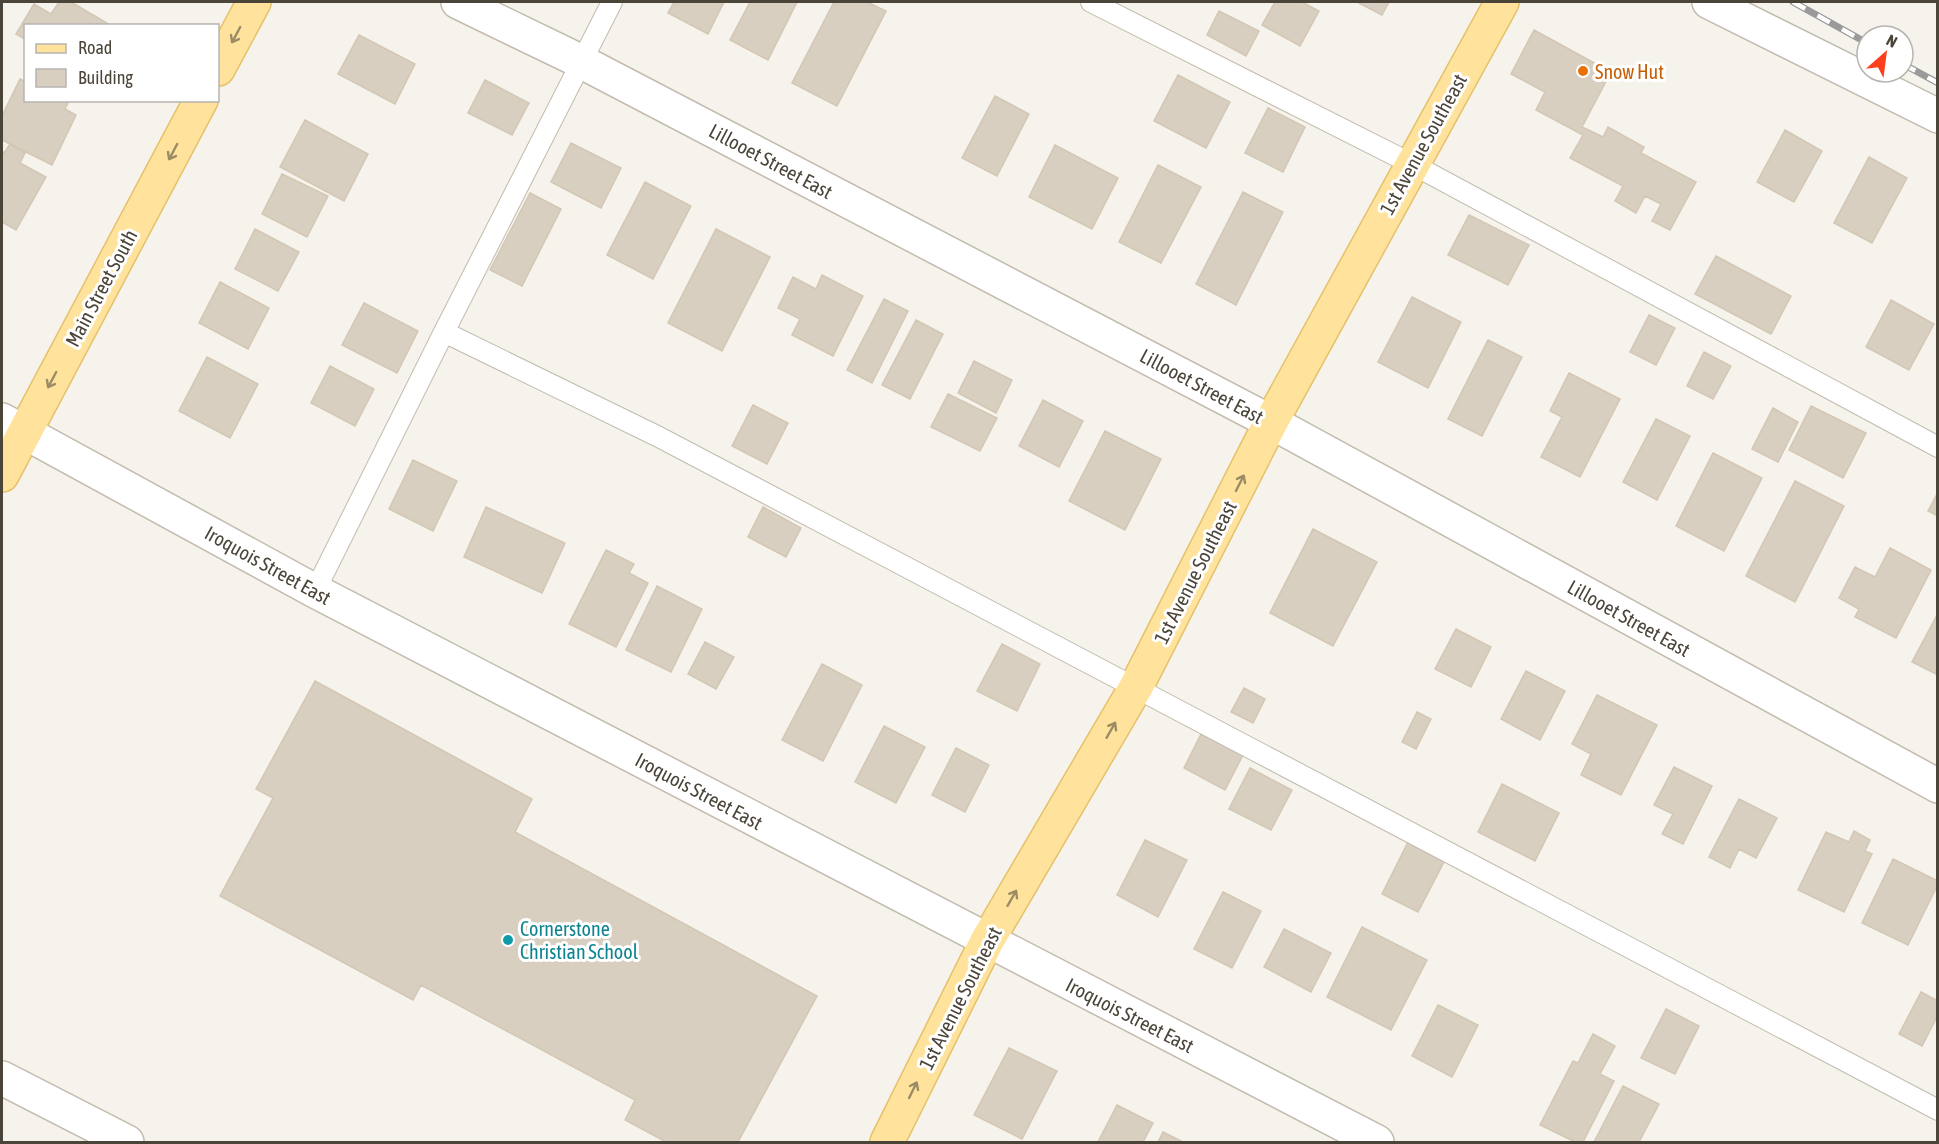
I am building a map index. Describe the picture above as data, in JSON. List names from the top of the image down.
{
  "streets": {
    "main road": ["1st Avenue Southeast", "Main Street South"],
    "street": ["Lillooet Street East", "Iroquois Street East"]
  },
  "crossings": [
    ["1st Avenue Southeast", "Lillooet Street East"],
    ["1st Avenue Southeast", "Iroquois Street East"],
    ["Main Street South", "Iroquois Street East"]
  ],
  "one_way": ["1st Avenue Southeast", "Main Street South"],
  "places": ["Snow Hut", "Cornerstone Christian School"],
  "legend": ["Road", "Building"],
  "north": "top right"
}
